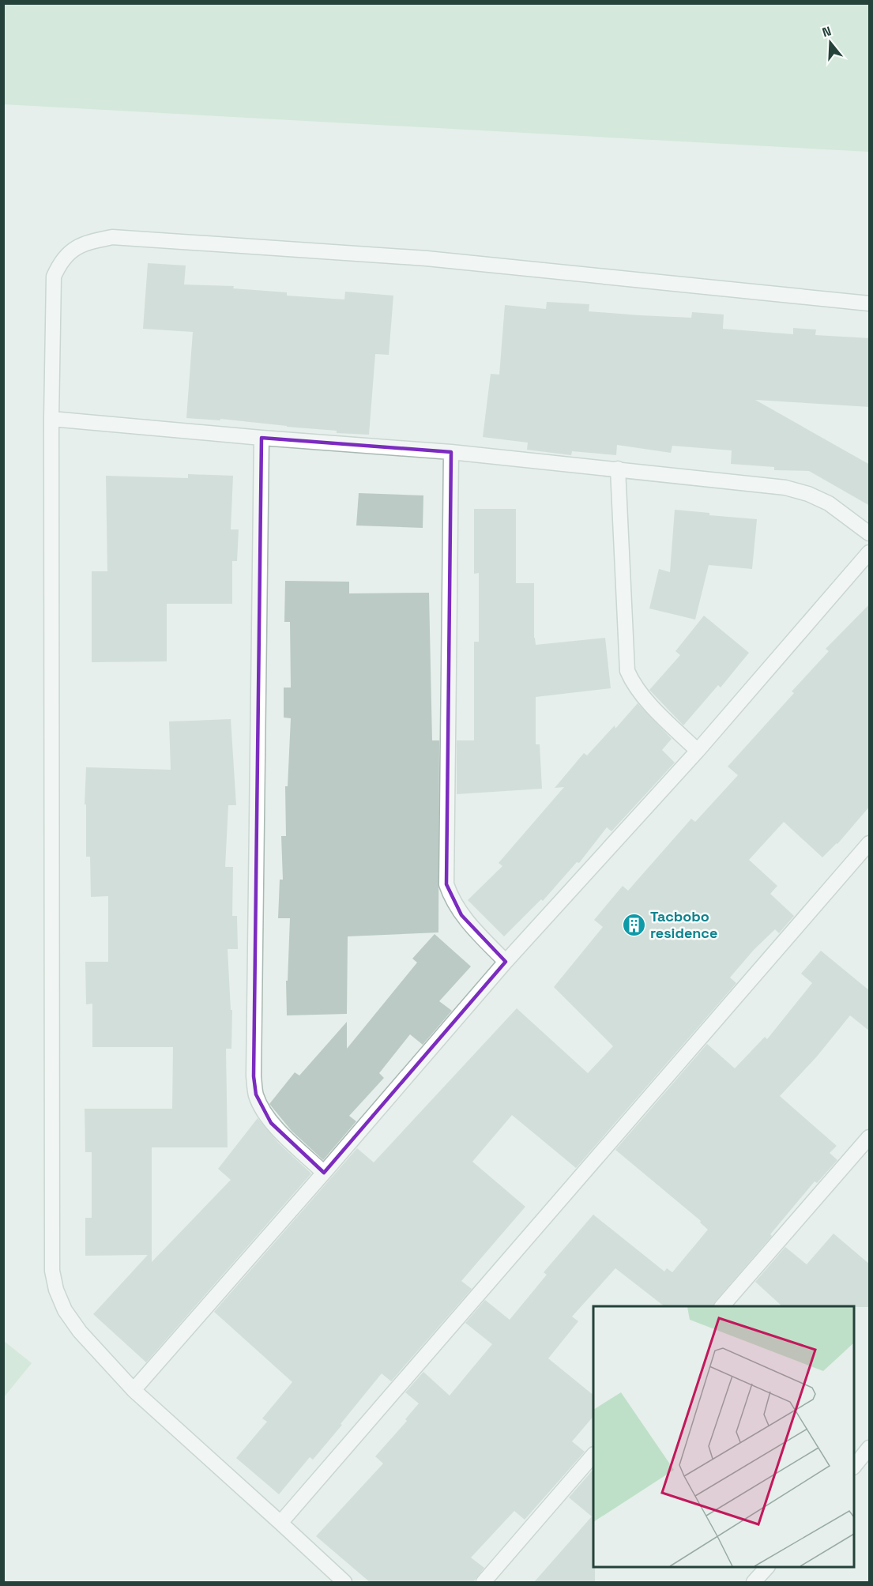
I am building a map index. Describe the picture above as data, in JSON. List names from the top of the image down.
{
  "places": {
    "building": ["Tacbobo residence"]
  },
  "north": "top"
}
